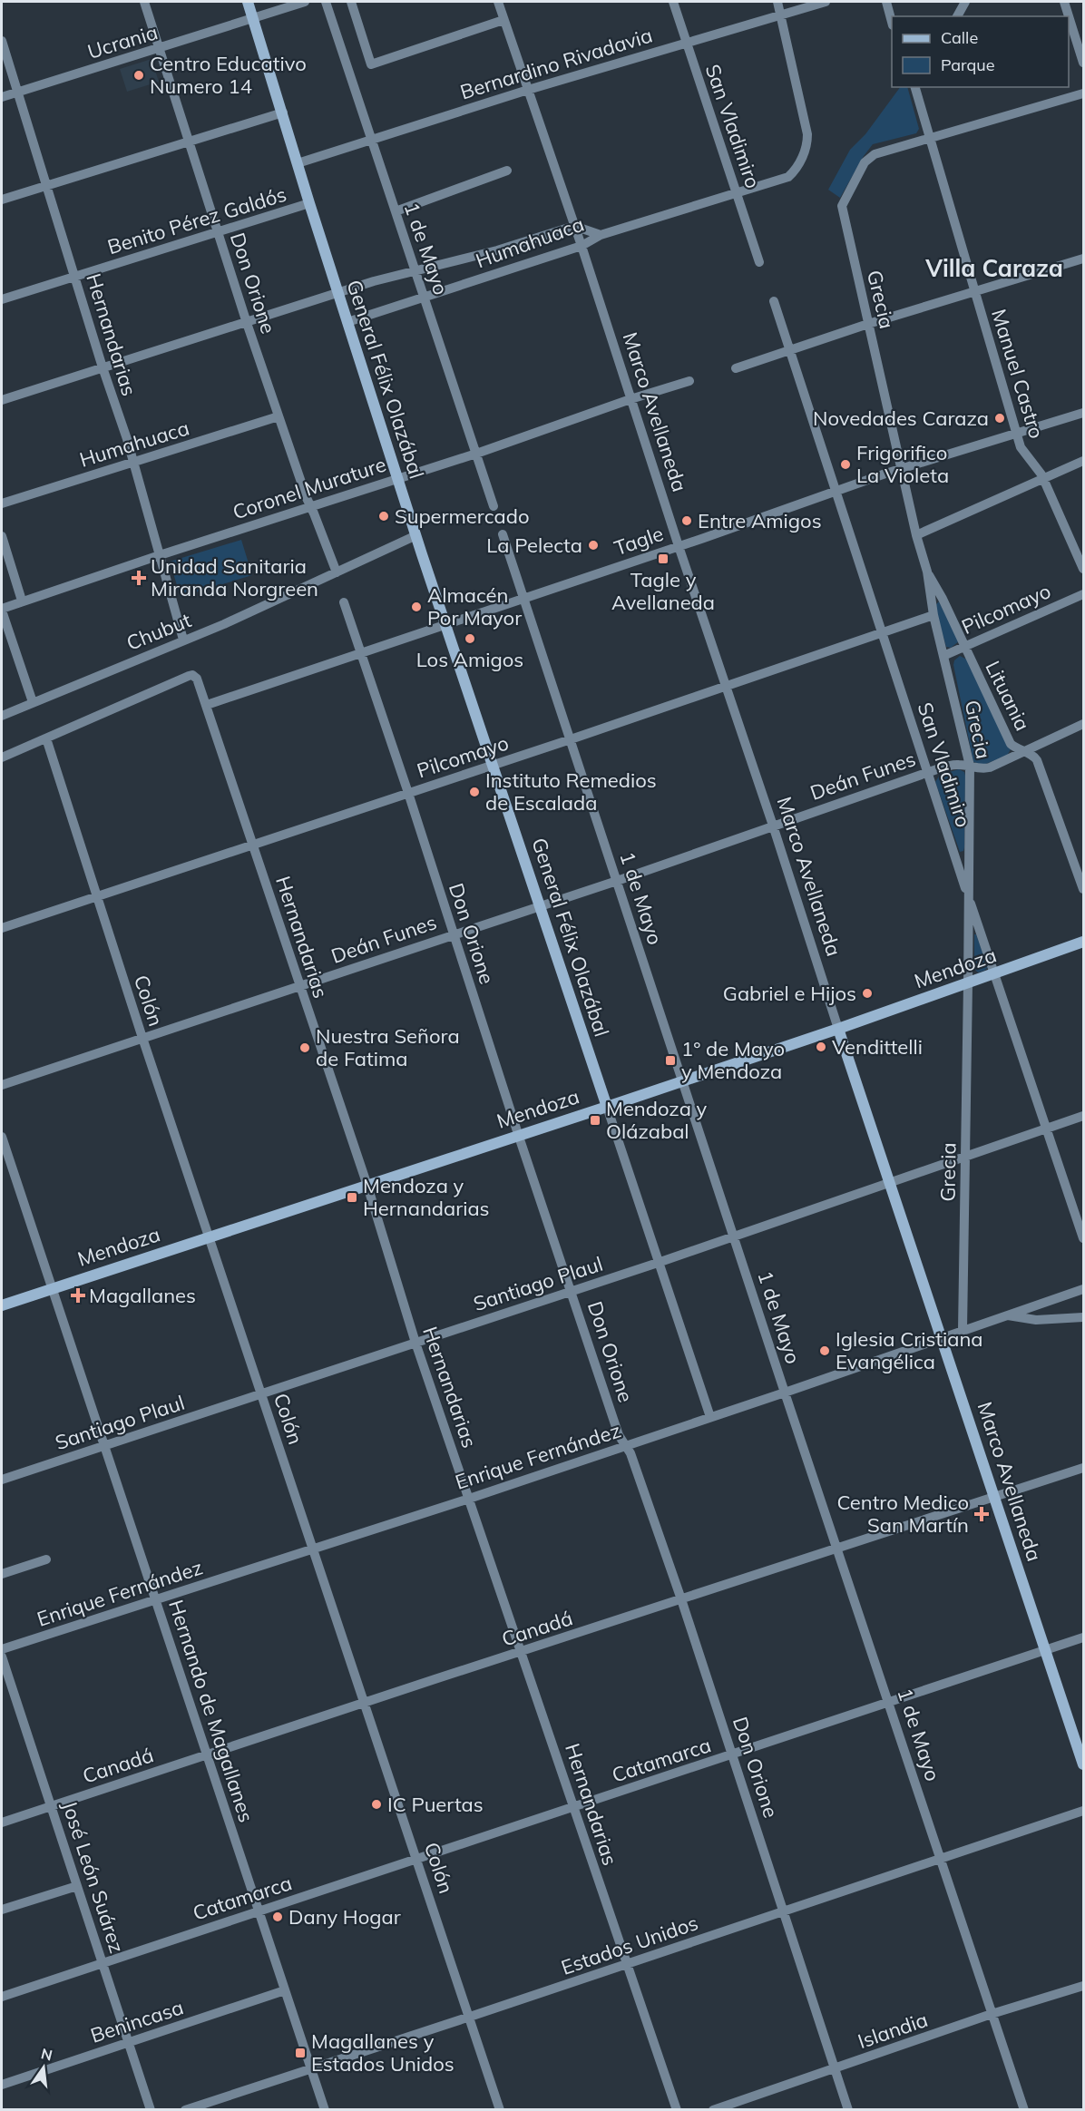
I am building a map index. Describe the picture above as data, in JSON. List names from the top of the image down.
{
  "streets": {
    "street": [
      "Ucrania",
      "Bernardino Rivadavia",
      "San Vladimiro",
      "Benito Pérez Galdós",
      "Humahuaca",
      "1 de Mayo",
      "Don Orione",
      "Grecia",
      "Hernandarias",
      "Manuel Castro",
      "General Félix Olazábal",
      "Marco Avellaneda",
      "Coronel Murature",
      "Tagle",
      "Pilcomayo",
      "Chubut",
      "Lituania",
      "Deán Funes",
      "Mendoza",
      "Colón",
      "Santiago Plaul",
      "Enrique Fernández",
      "Canadá",
      "Hernando de Magallanes",
      "Catamarca",
      "José León Suárez",
      "Estados Unidos",
      "Benincasa",
      "Islandia"
    ]
  },
  "crossings": [
    ["Ucrania", "Don Orione"],
    ["Ucrania", "Hernandarias"],
    ["Ucrania", "General Félix Olazábal"],
    ["Bernardino Rivadavia", "San Vladimiro"],
    ["Bernardino Rivadavia", "Humahuaca"],
    ["Bernardino Rivadavia", "1 de Mayo"],
    ["Bernardino Rivadavia", "General Félix Olazábal"],
    ["Bernardino Rivadavia", "Marco Avellaneda"],
    ["San Vladimiro", "Humahuaca"],
    ["San Vladimiro", "Grecia"],
    ["San Vladimiro", "Tagle"],
    ["San Vladimiro", "Pilcomayo"],
    ["San Vladimiro", "Deán Funes"],
    ["San Vladimiro", "Mendoza"],
    ["San Vladimiro", "Santiago Plaul"],
    ["Benito Pérez Galdós", "Don Orione"],
    ["Benito Pérez Galdós", "Hernandarias"],
    ["Benito Pérez Galdós", "General Félix Olazábal"],
    ["Humahuaca", "1 de Mayo"],
    ["Humahuaca", "Don Orione"],
    ["Humahuaca", "Hernandarias"],
    ["Humahuaca", "General Félix Olazábal"],
    ["Humahuaca", "Marco Avellaneda"],
    ["1 de Mayo", "Coronel Murature"],
    ["1 de Mayo", "Tagle"],
    ["1 de Mayo", "Pilcomayo"],
    ["1 de Mayo", "Deán Funes"],
    ["1 de Mayo", "Mendoza"],
    ["1 de Mayo", "Santiago Plaul"],
    ["1 de Mayo", "Enrique Fernández"],
    ["1 de Mayo", "Canadá"],
    ["1 de Mayo", "Catamarca"],
    ["1 de Mayo", "Estados Unidos"],
    ["1 de Mayo", "Islandia"],
    ["Don Orione", "Coronel Murature"],
    ["Don Orione", "Tagle"],
    ["Don Orione", "Pilcomayo"],
    ["Don Orione", "Chubut"],
    ["Don Orione", "Deán Funes"],
    ["Don Orione", "Mendoza"],
    ["Don Orione", "Santiago Plaul"],
    ["Don Orione", "Enrique Fernández"],
    ["Don Orione", "Canadá"],
    ["Don Orione", "Catamarca"],
    ["Don Orione", "Estados Unidos"],
    ["Don Orione", "Islandia"],
    ["Grecia", "Manuel Castro"],
    ["Grecia", "Tagle"],
    ["Grecia", "Pilcomayo"],
    ["Grecia", "Lituania"],
    ["Grecia", "Deán Funes"],
    ["Grecia", "Mendoza"],
    ["Grecia", "Santiago Plaul"],
    ["Grecia", "Enrique Fernández"],
    ["Hernandarias", "Coronel Murature"],
    ["Hernandarias", "Tagle"],
    ["Hernandarias", "Pilcomayo"],
    ["Hernandarias", "Chubut"],
    ["Hernandarias", "Deán Funes"],
    ["Hernandarias", "Mendoza"],
    ["Hernandarias", "Colón"],
    ["Hernandarias", "Santiago Plaul"],
    ["Hernandarias", "Enrique Fernández"],
    ["Hernandarias", "Canadá"],
    ["Hernandarias", "Catamarca"],
    ["Hernandarias", "Estados Unidos"],
    ["Manuel Castro", "Tagle"],
    ["General Félix Olazábal", "Coronel Murature"],
    ["General Félix Olazábal", "Tagle"],
    ["General Félix Olazábal", "Pilcomayo"],
    ["General Félix Olazábal", "Chubut"],
    ["General Félix Olazábal", "Deán Funes"],
    ["General Félix Olazábal", "Mendoza"],
    ["General Félix Olazábal", "Santiago Plaul"],
    ["General Félix Olazábal", "Enrique Fernández"],
    ["Marco Avellaneda", "Coronel Murature"],
    ["Marco Avellaneda", "Tagle"],
    ["Marco Avellaneda", "Pilcomayo"],
    ["Marco Avellaneda", "Deán Funes"],
    ["Marco Avellaneda", "Mendoza"],
    ["Marco Avellaneda", "Santiago Plaul"],
    ["Marco Avellaneda", "Enrique Fernández"],
    ["Marco Avellaneda", "Canadá"],
    ["Marco Avellaneda", "Catamarca"],
    ["Pilcomayo", "Lituania"],
    ["Pilcomayo", "Colón"],
    ["Lituania", "Deán Funes"],
    ["Deán Funes", "Colón"],
    ["Mendoza", "Colón"],
    ["Mendoza", "Hernando de Magallanes"],
    ["Colón", "Santiago Plaul"],
    ["Colón", "Enrique Fernández"],
    ["Colón", "Canadá"],
    ["Colón", "Catamarca"],
    ["Colón", "Estados Unidos"],
    ["Santiago Plaul", "Hernando de Magallanes"],
    ["Enrique Fernández", "Hernando de Magallanes"],
    ["Canadá", "Hernando de Magallanes"],
    ["Canadá", "José León Suárez"],
    ["Hernando de Magallanes", "Catamarca"],
    ["Hernando de Magallanes", "Estados Unidos"],
    ["Hernando de Magallanes", "Benincasa"],
    ["Catamarca", "José León Suárez"],
    ["José León Suárez", "Benincasa"]
  ],
  "districts": ["Villa Caraza"],
  "places": {
    "other": [
      "Centro Educativo Numero 14",
      "Novedades Caraza",
      "Frigorifico La Violeta",
      "Supermercado",
      "Entre Amigos",
      "La Pelecta",
      "Almacén Por Mayor",
      "Los Amigos",
      "Instituto Remedios de Escalada",
      "Gabriel e Hijos",
      "Vendittelli",
      "Nuestra Señora de Fatima",
      "Iglesia Cristiana Evangélica",
      "IC Puertas",
      "Dany Hogar"
    ],
    "transit": [
      "Tagle y Avellaneda",
      "1° de Mayo y Mendoza",
      "Mendoza y Olázabal",
      "Mendoza y Hernandarias",
      "Magallanes y Estados Unidos"
    ],
    "health": ["Unidad Sanitaria Miranda Norgreen", "Magallanes", "Centro Medico San Martín"]
  },
  "legend": ["Calle", "Parque"],
  "north": "top"
}
